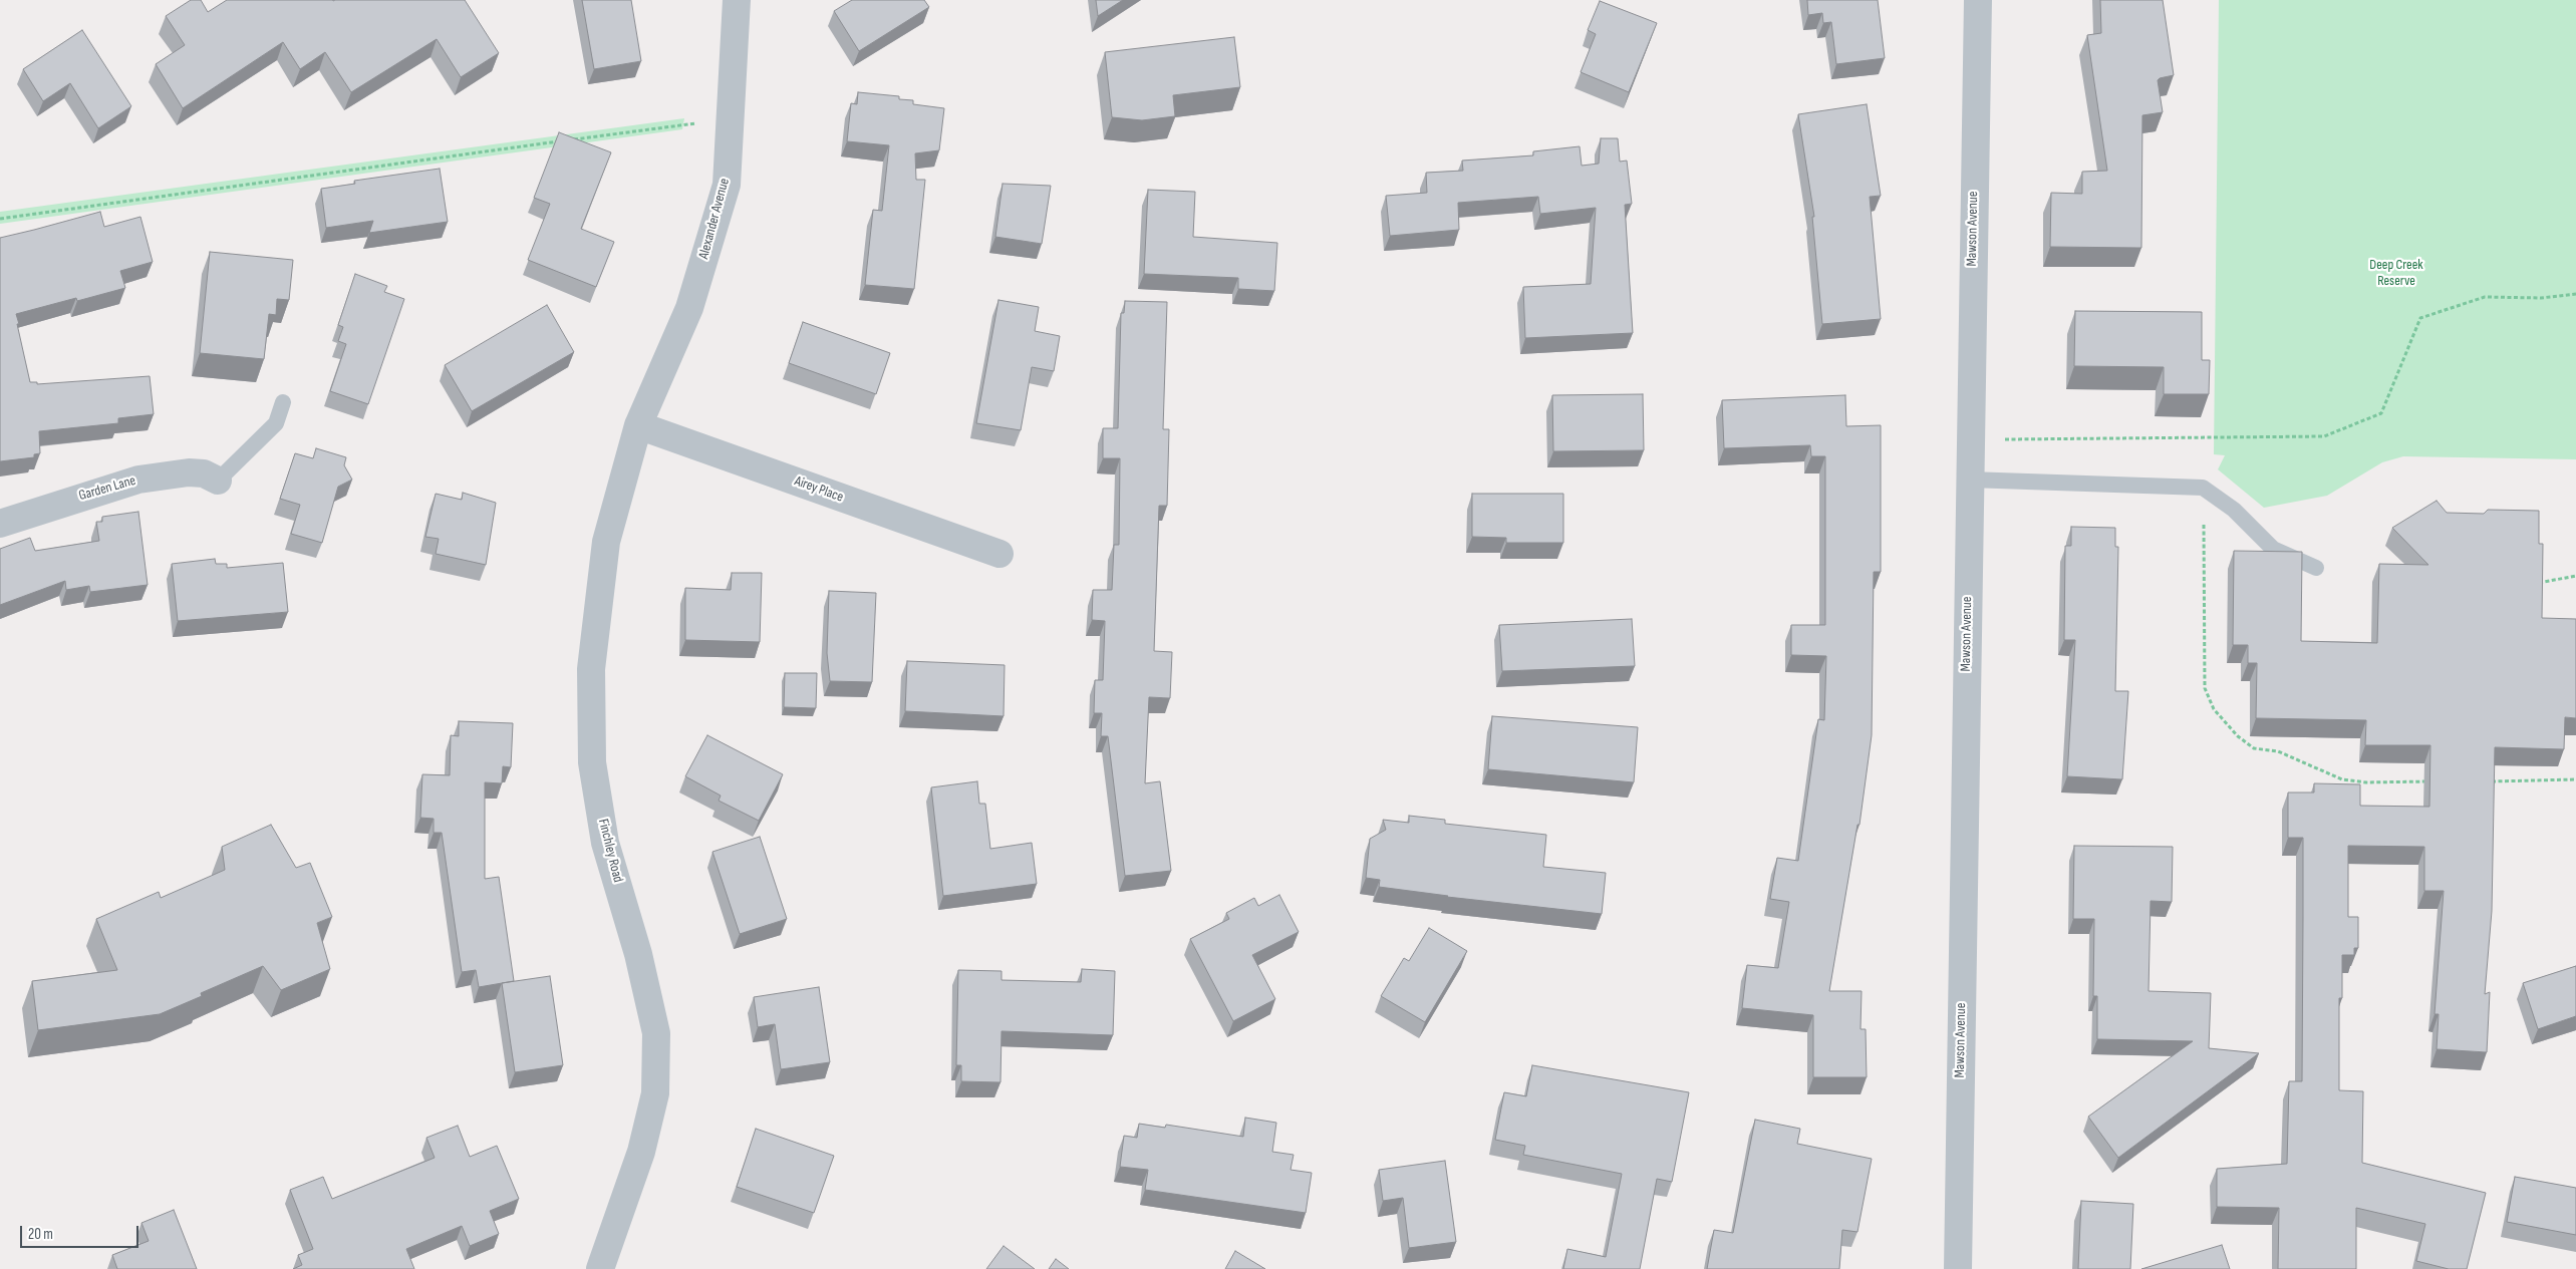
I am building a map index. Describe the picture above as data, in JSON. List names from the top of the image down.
{
  "streets": {
    "street": [
      "Alexander Avenue",
      "Mawson Avenue",
      "Garden Lane",
      "Airey Place",
      "Finchley Road"
    ]
  },
  "crossings": [
    ["Alexander Avenue", "Airey Place"],
    ["Alexander Avenue", "Finchley Road"],
    ["Airey Place", "Finchley Road"]
  ],
  "parks": ["Deep Creek Reserve"],
  "scale_bar": "20 m"
}
